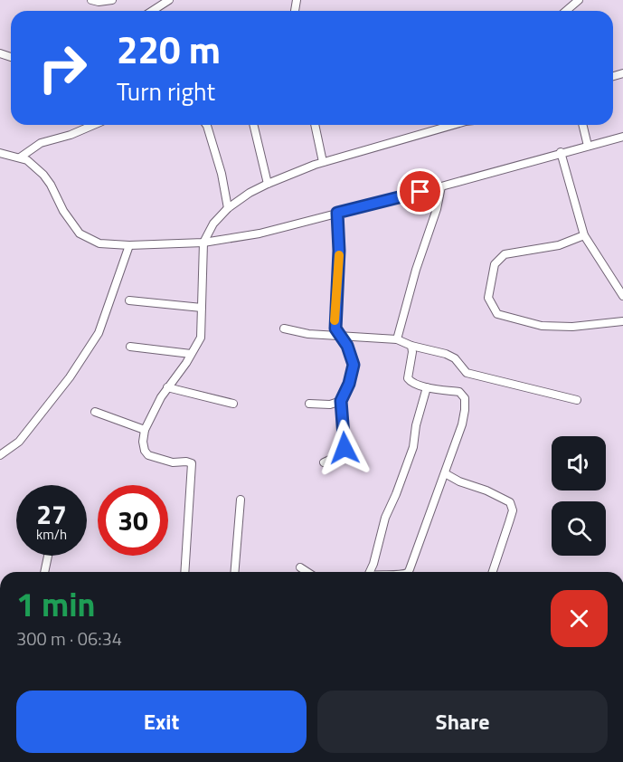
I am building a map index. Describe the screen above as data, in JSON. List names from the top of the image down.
{
  "page": {
    "turn": ["220 m", "Turn right"],
    "speed": "27 km/h",
    "limit": "30",
    "heading": ["1 min", "300 m · 06:34"],
    "buttons": ["Exit", "Share"]
  }
}
